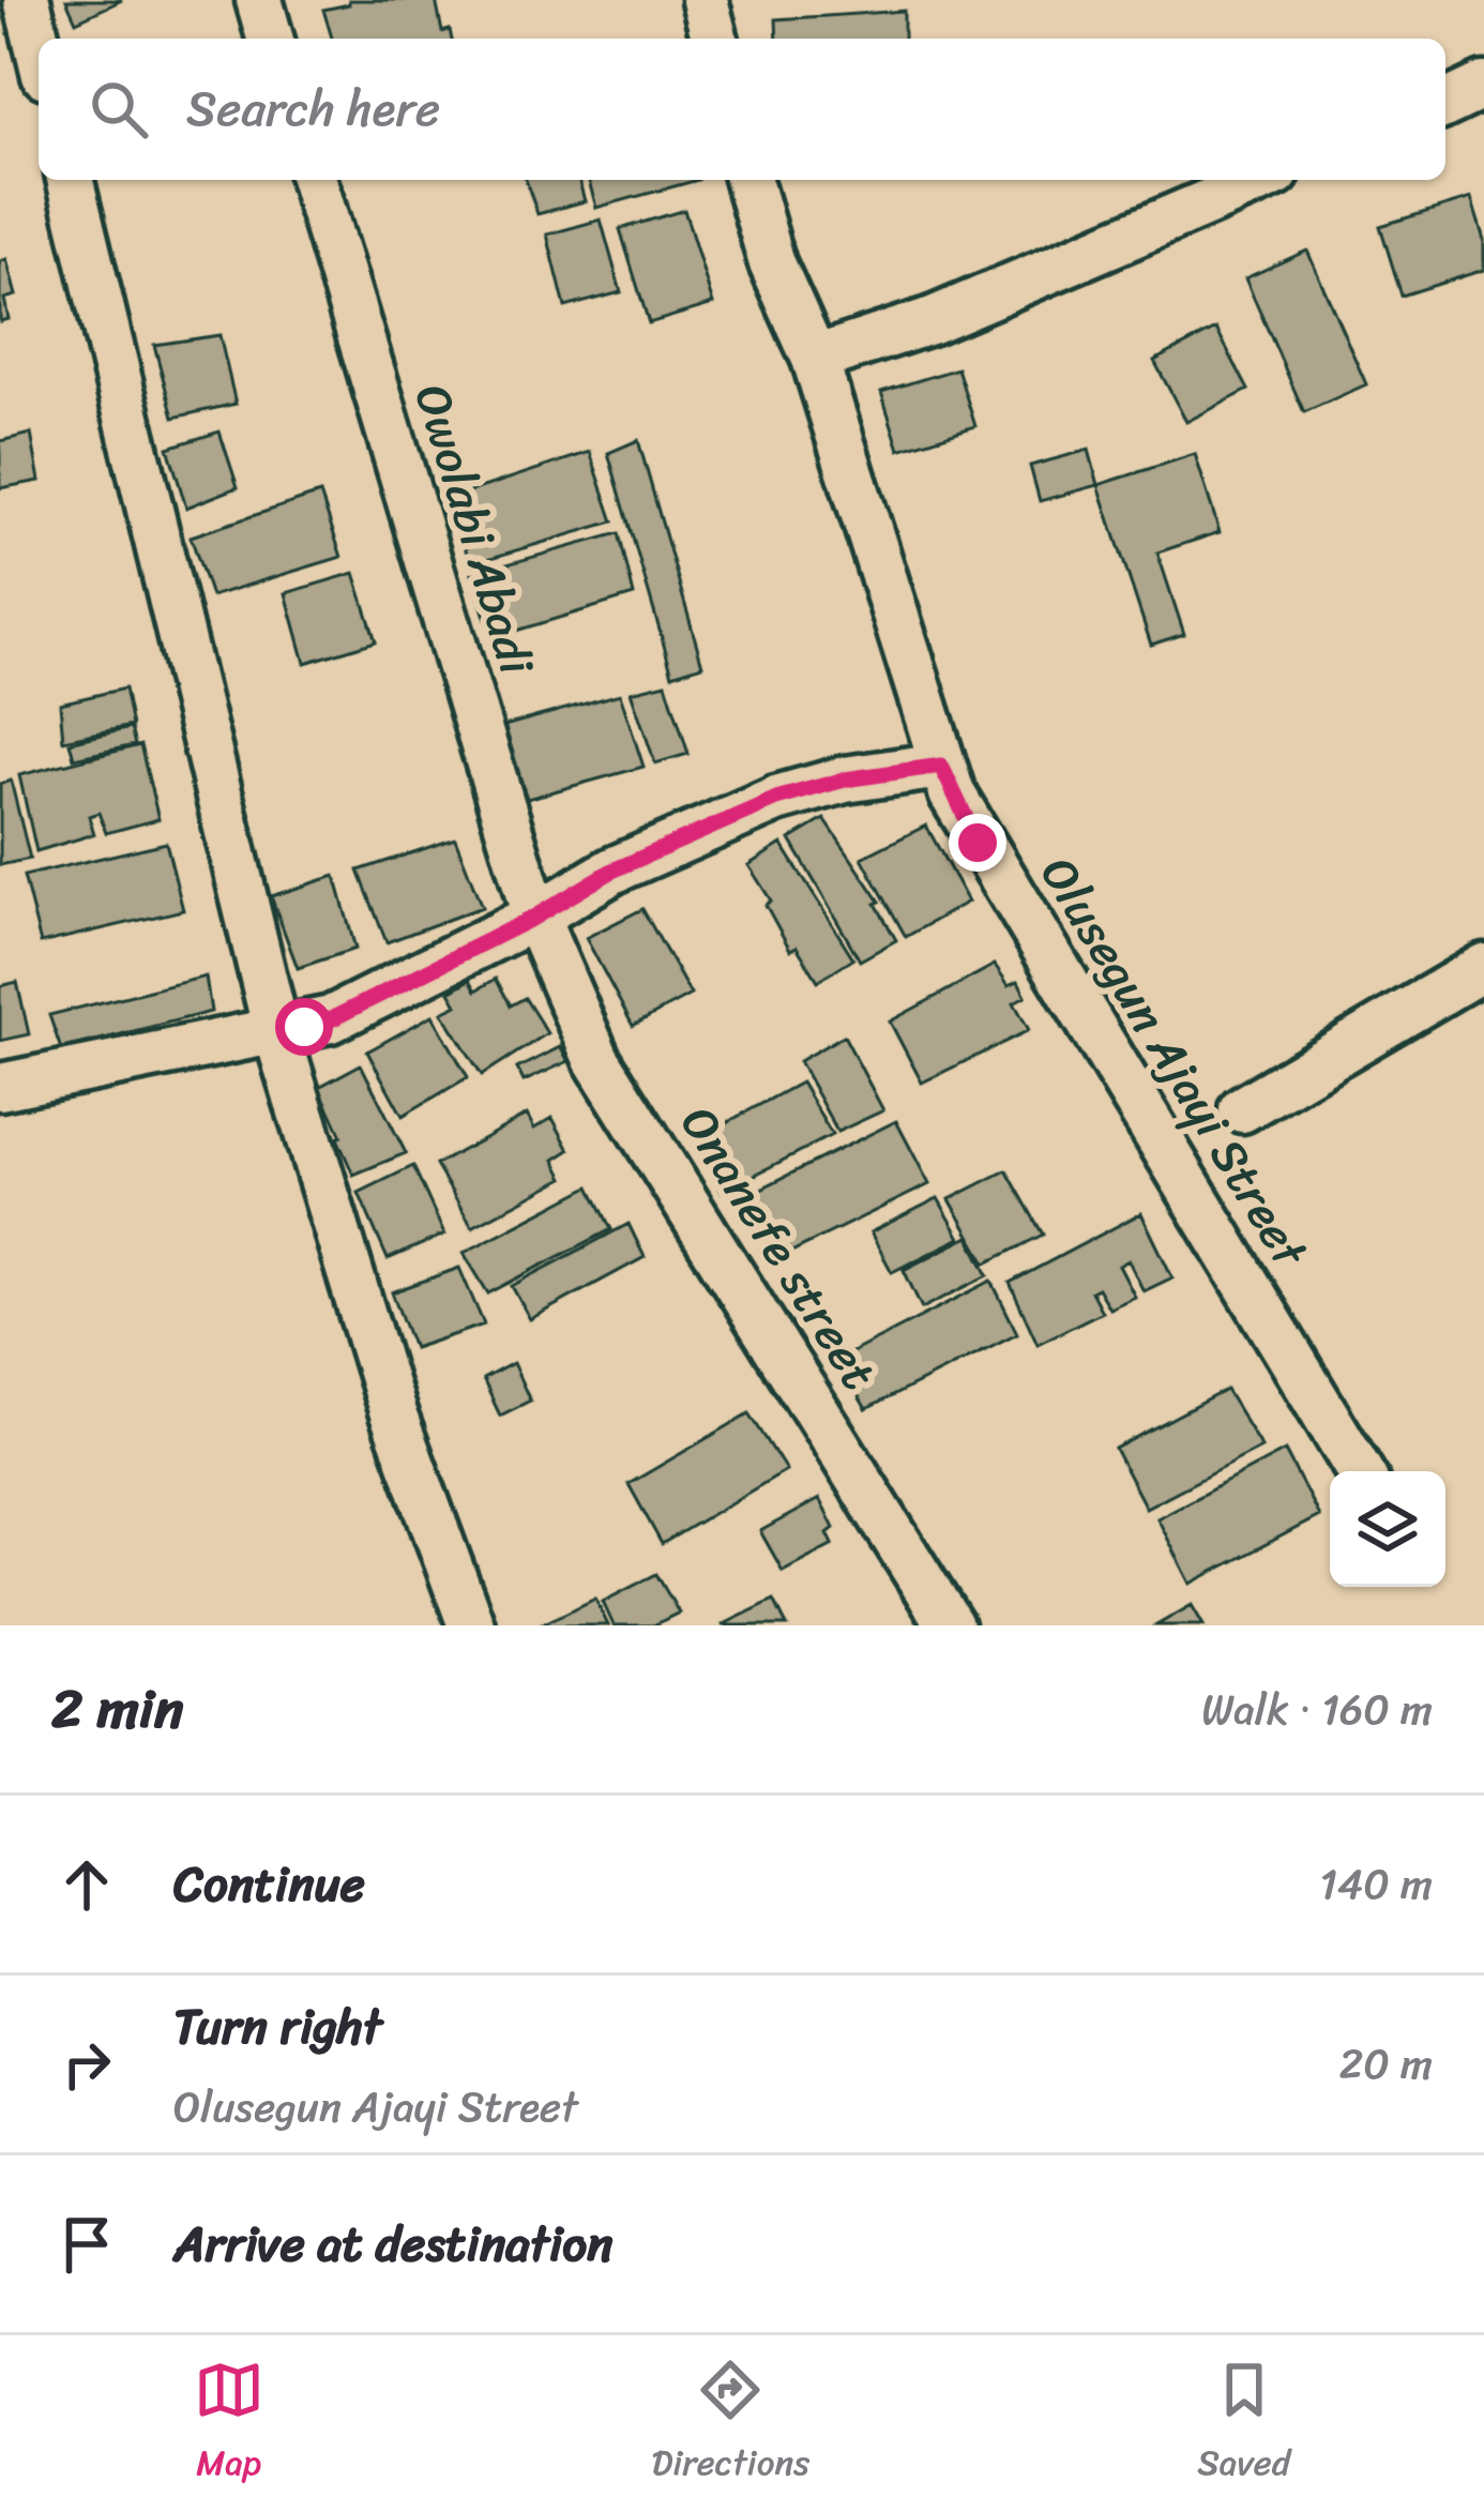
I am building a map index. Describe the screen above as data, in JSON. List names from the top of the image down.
{
  "streets": {
    "street": ["Owolabi Abadi", "Olusegun Ajayi Street", "Onanefe street"]
  },
  "crossings": [
    ["Owolabi Abadi", "Onanefe street"]
  ],
  "page": {
    "search": "Search here",
    "heading": ["2 min", "Walk · 160 m"],
    "list": [
      ["Continue", "140 m"],
      ["Turn right", "Olusegun Ajayi Street", "20 m"],
      "Arrive at destination"
    ],
    "nav": ["Map", "Directions", "Saved"]
  }
}
